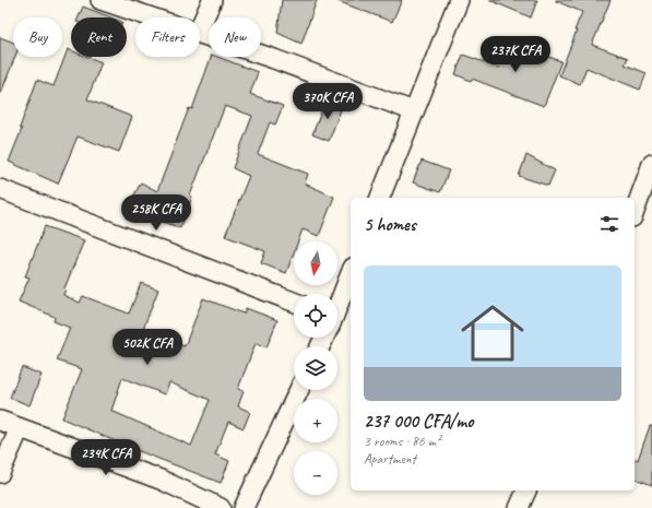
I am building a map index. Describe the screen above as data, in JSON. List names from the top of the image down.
{
  "north": "bottom",
  "page": {
    "chip": [
      "Buy",
      "Rent",
      "Filters",
      "New"
    ],
    "price": [
      "237K CFA",
      "370K CFA",
      "258K CFA",
      "502K CFA",
      "234K CFA"
    ],
    "heading": "5 homes",
    "map_buttons": ["+", "−"],
    "list": [
      {
        "name": "237 000 CFA/mo",
        "note": "3 rooms · 86 m² · Apartment"
      }
    ]
  }
}
